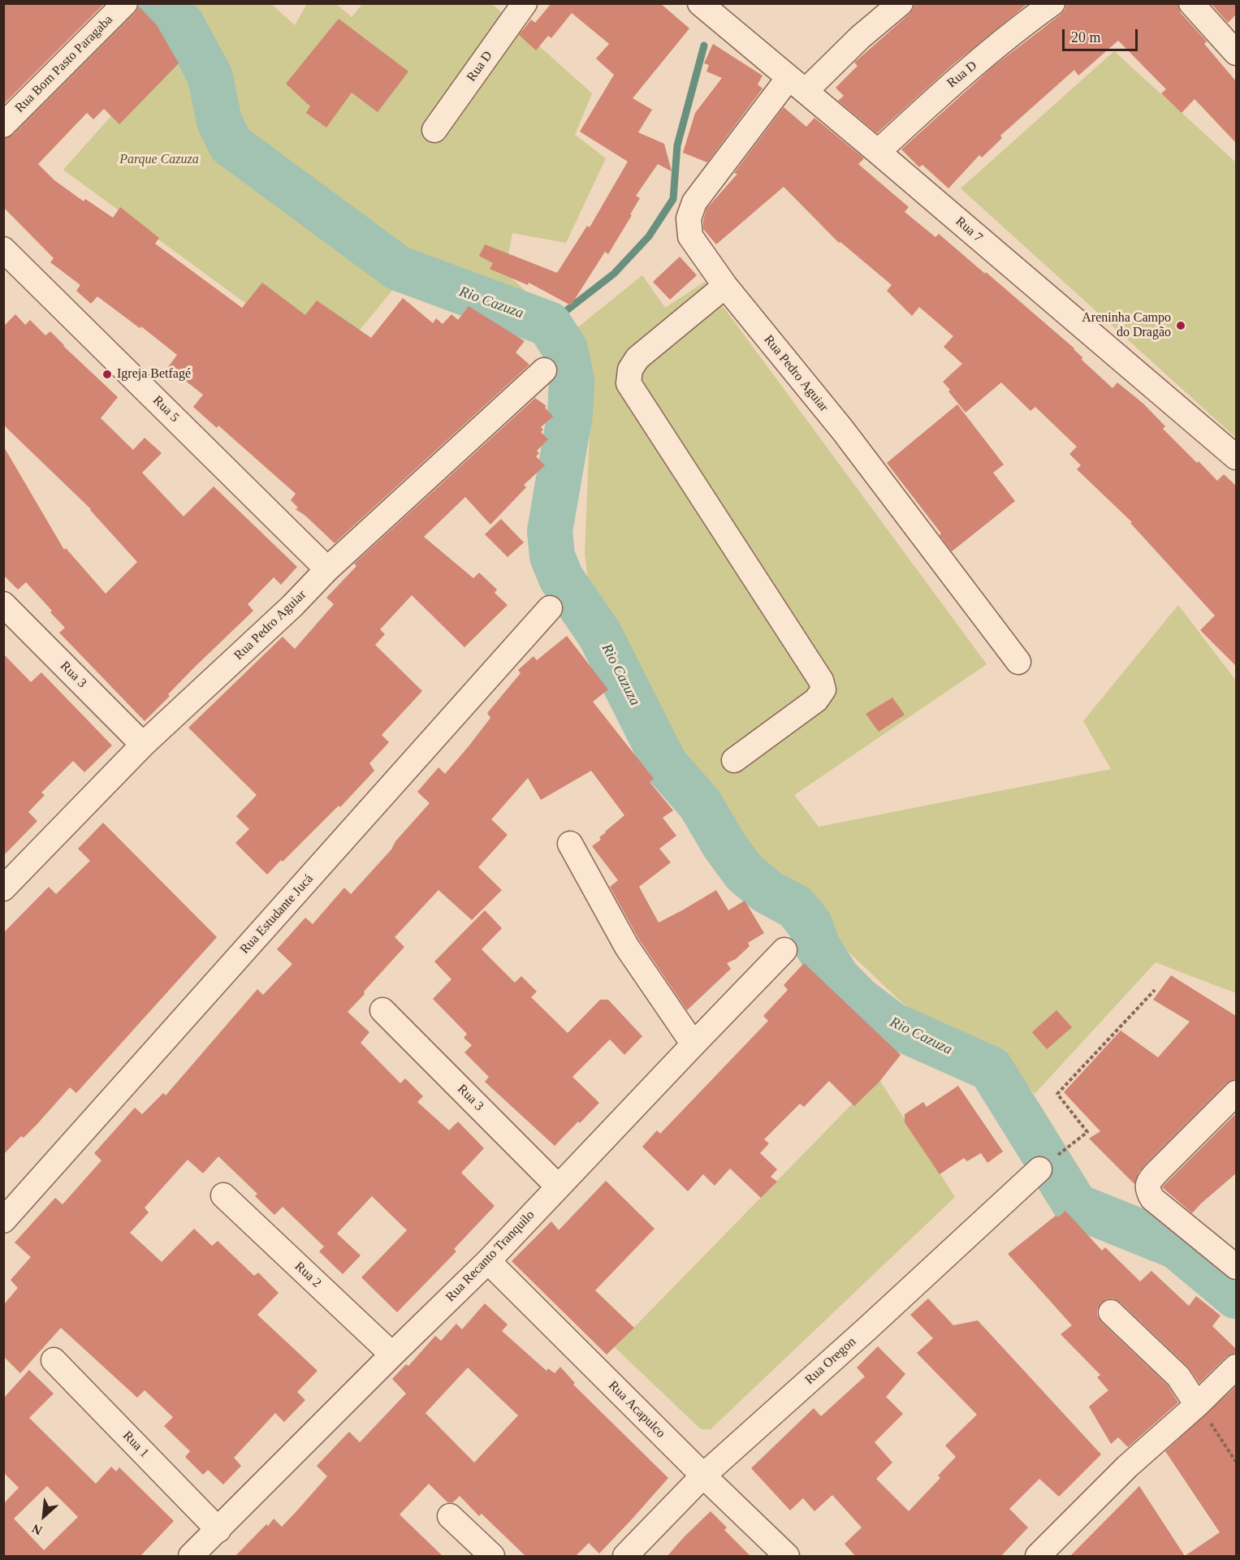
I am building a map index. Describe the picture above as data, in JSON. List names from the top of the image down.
{
  "streets": {
    "street": [
      "Rua Bom Pasto Paragaba",
      "Rua D",
      "Rua 7",
      "Rua Pedro Aguiar",
      "Rua 5",
      "Rua 3",
      "Rua Estudante Jucá",
      "Rua Recanto Tranquilo",
      "Rua 2",
      "Rua Oregon",
      "Rua Acapulco",
      "Rua 1"
    ]
  },
  "crossings": [
    ["Rua D", "Rua 7"],
    ["Rua 7", "Rua Pedro Aguiar"],
    ["Rua Pedro Aguiar", "Rua 5"],
    ["Rua Pedro Aguiar", "Rua 3"],
    ["Rua 3", "Rua Recanto Tranquilo"],
    ["Rua Recanto Tranquilo", "Rua 2"],
    ["Rua Recanto Tranquilo", "Rua Acapulco"],
    ["Rua Recanto Tranquilo", "Rua 1"],
    ["Rua Oregon", "Rua Acapulco"]
  ],
  "water": ["Rio Cazuza"],
  "parks": ["Parque Cazuza"],
  "places": ["Areninha Campo do Dragão", "Igreja Betfagé"],
  "scale_bar": "20 m",
  "north": "bottom left"
}
